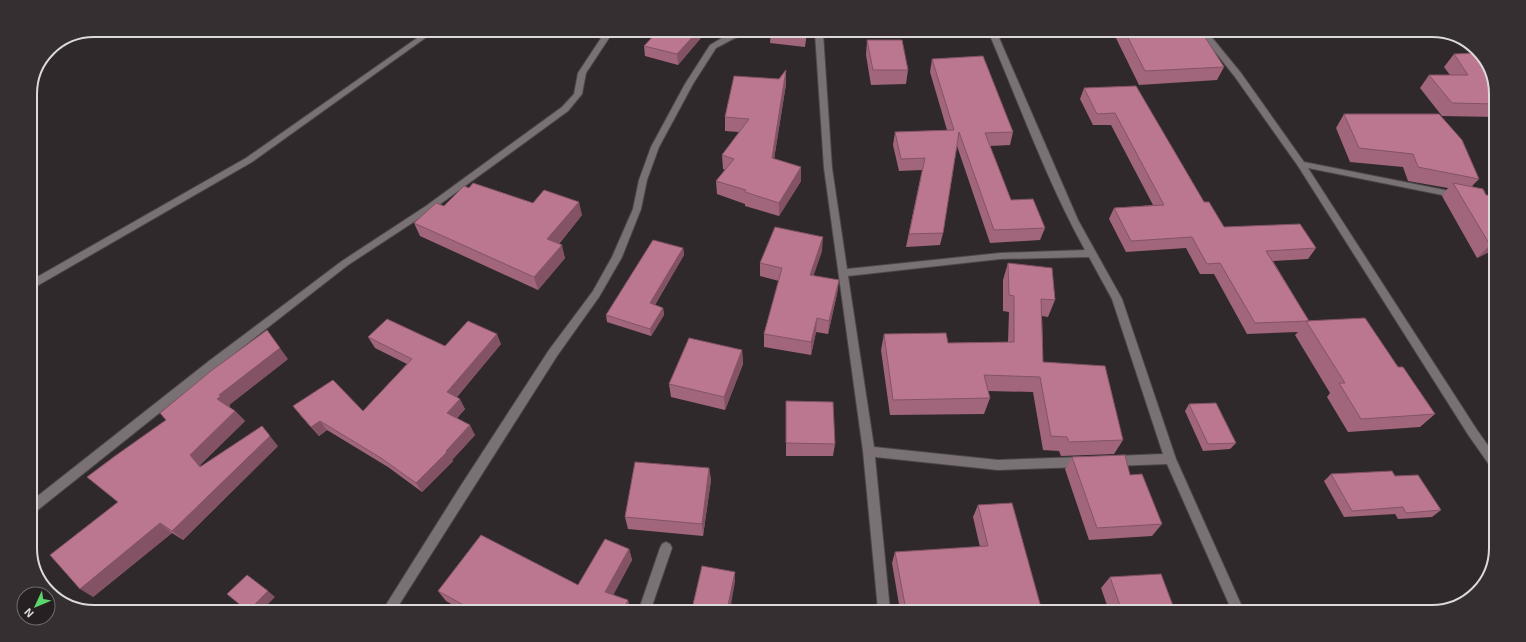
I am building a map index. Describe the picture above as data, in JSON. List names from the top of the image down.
{
  "north": "bottom left"
}
